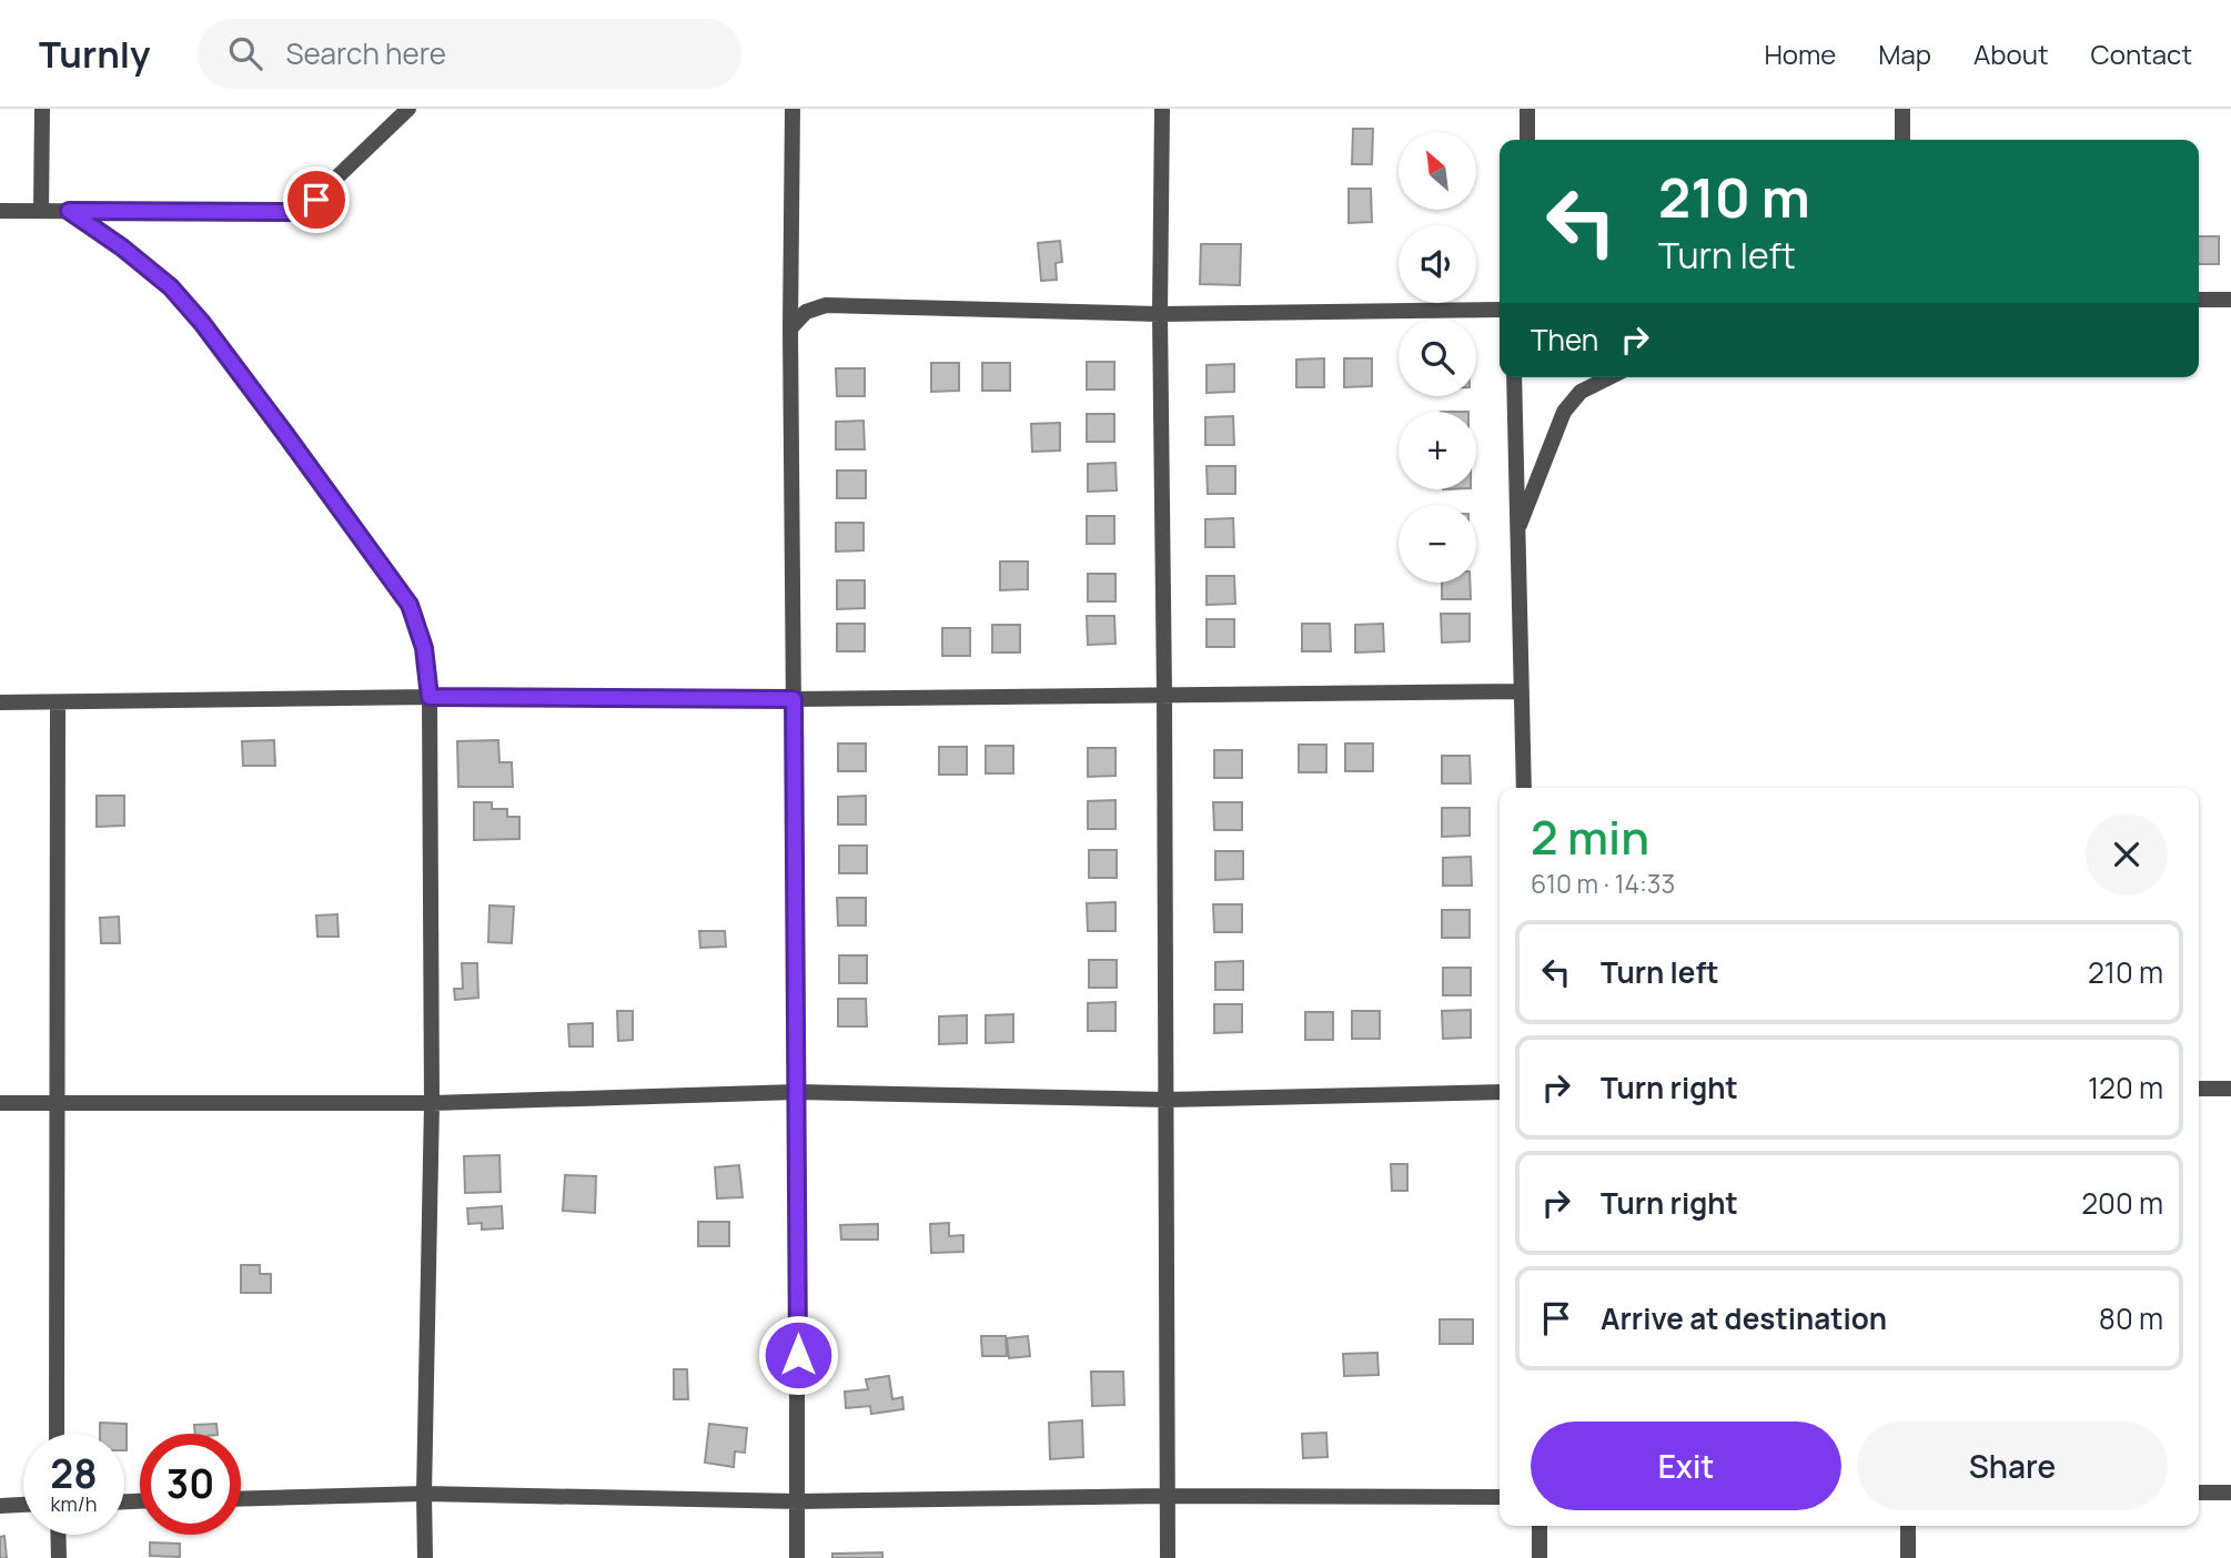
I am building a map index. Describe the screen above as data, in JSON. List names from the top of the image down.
{
  "north": "top left",
  "page": {
    "header": "Turnly",
    "search": "Search here",
    "nav": [
      "Home",
      "Map",
      "About",
      "Contact"
    ],
    "map_buttons": ["+", "−"],
    "turn": ["210 m", "Turn left"],
    "then": "Then",
    "heading": ["2 min", "610 m · 14:33"],
    "list": [
      {
        "name": "Turn left",
        "value": "210 m"
      },
      {
        "name": "Turn right",
        "value": "120 m"
      },
      {
        "name": "Turn right",
        "value": "200 m"
      },
      {
        "name": "Arrive at destination",
        "value": "80 m"
      }
    ],
    "buttons": ["Exit", "Share"],
    "speed": "28 km/h",
    "limit": "30"
  }
}
